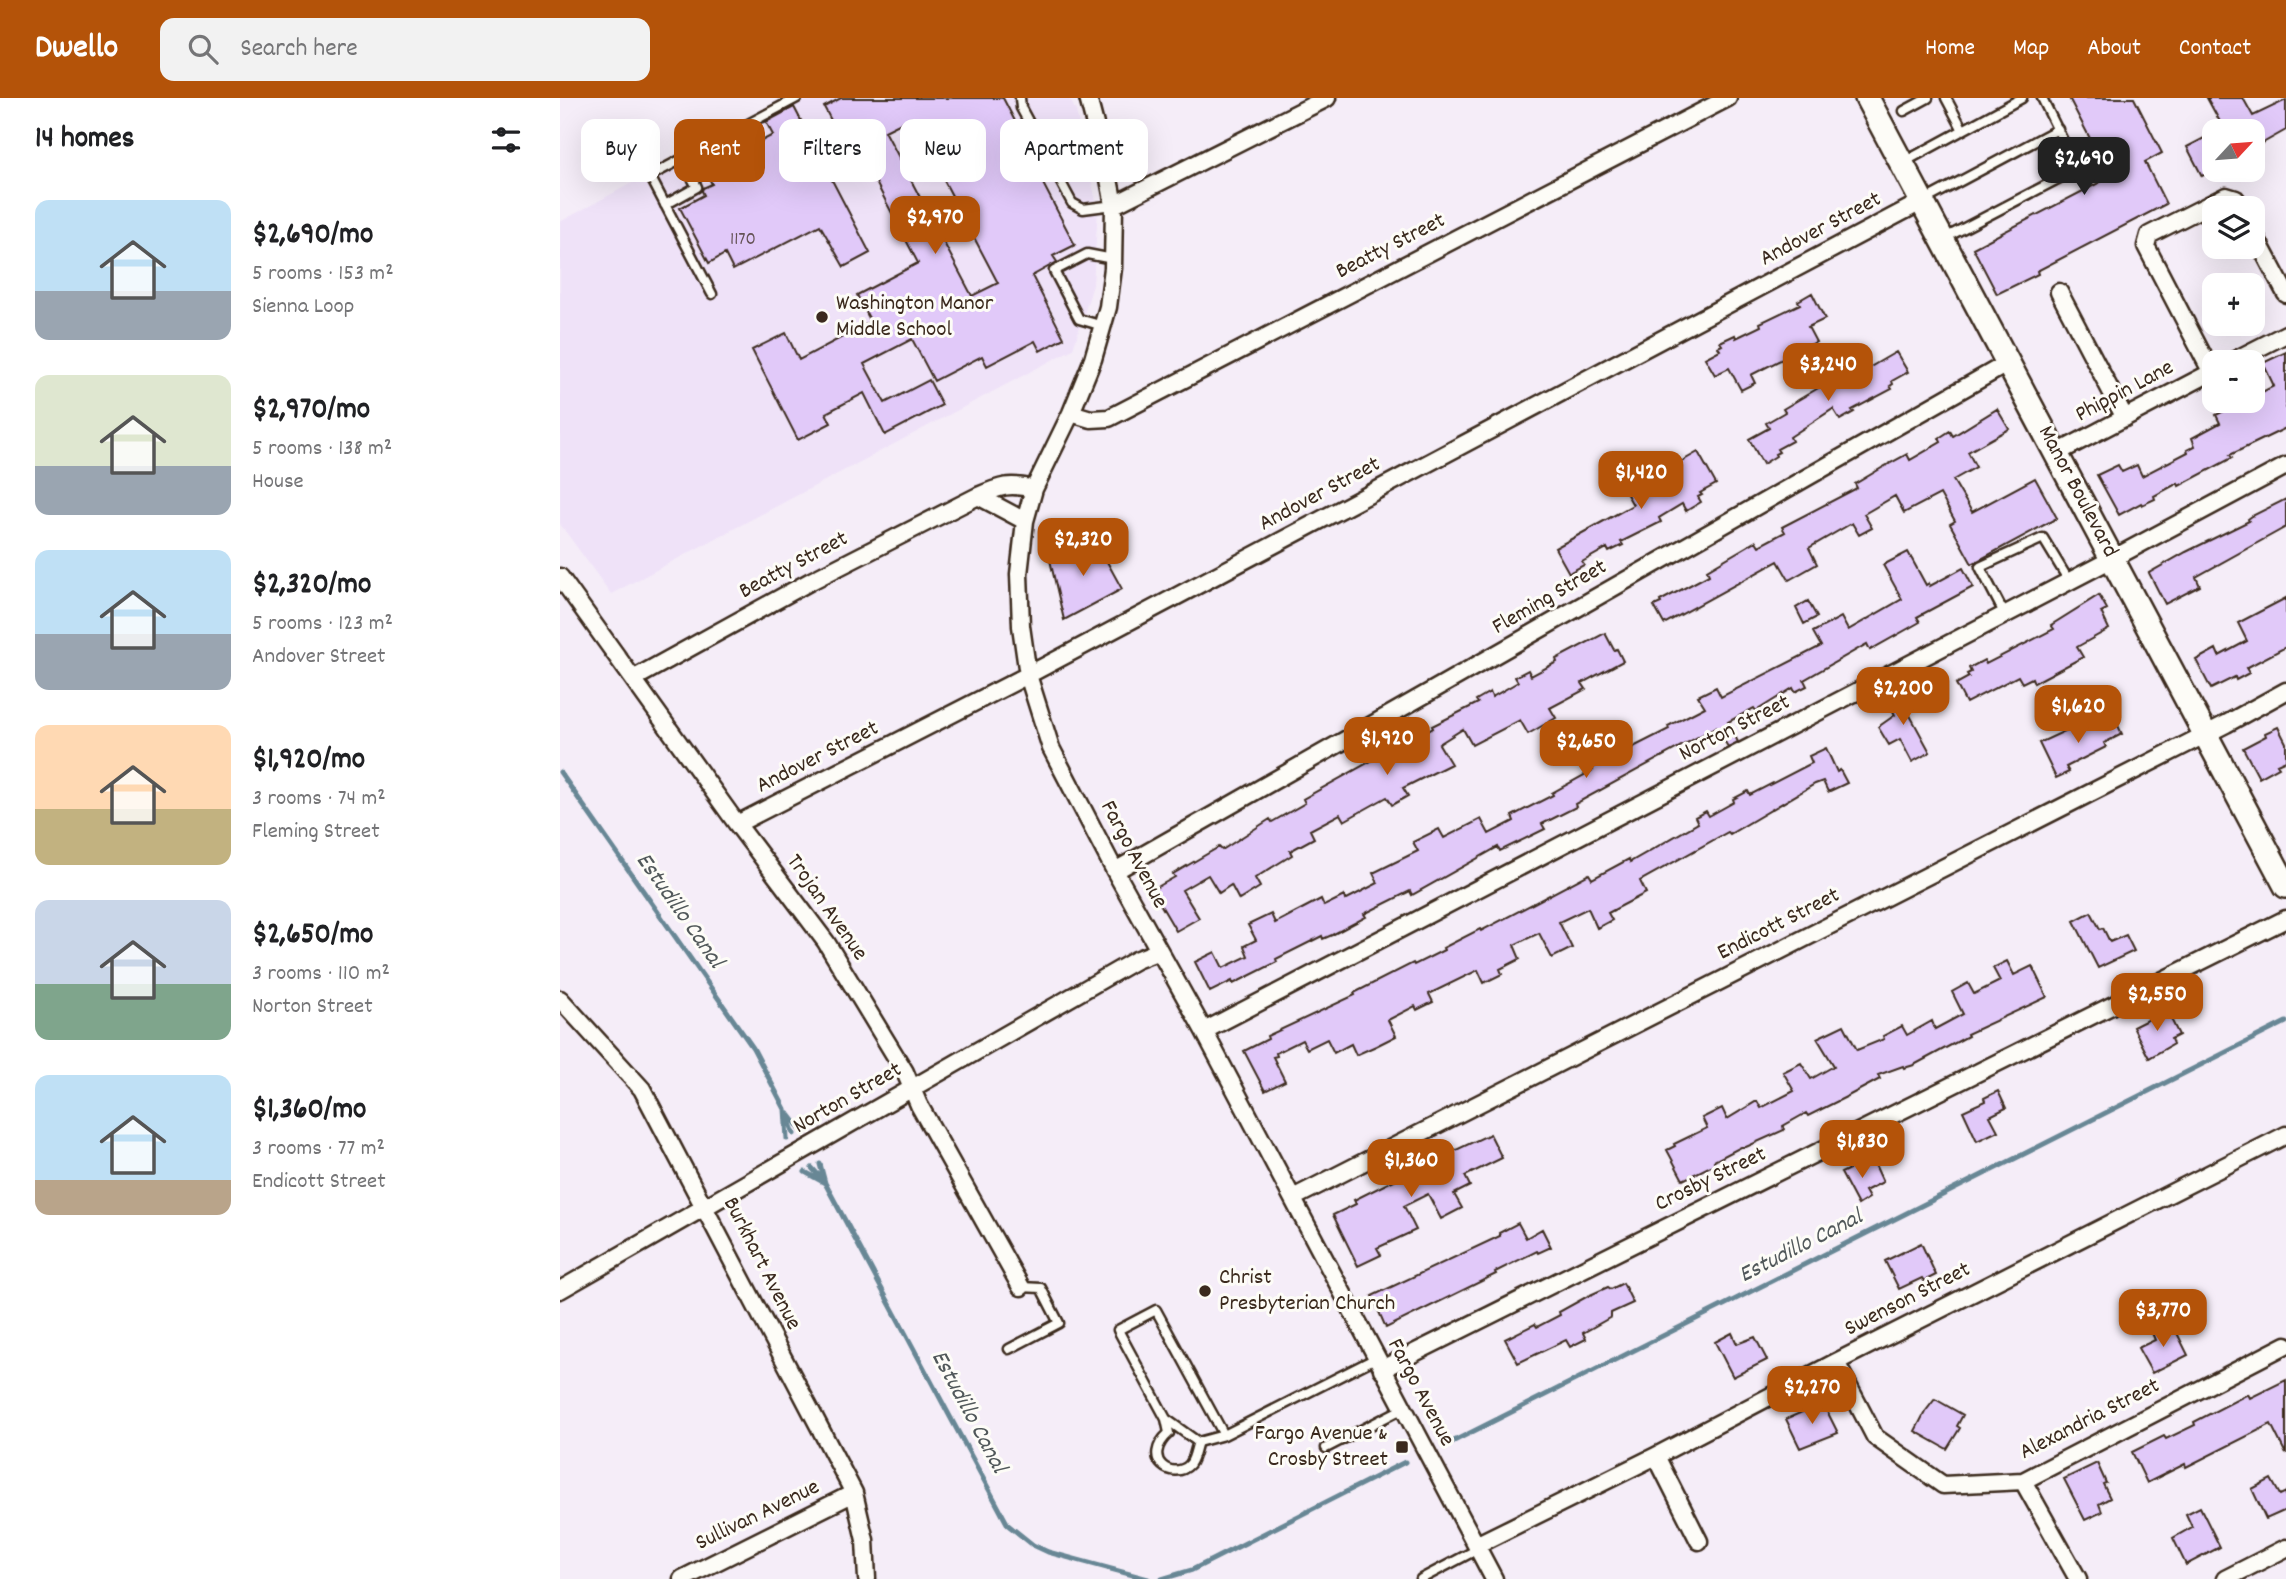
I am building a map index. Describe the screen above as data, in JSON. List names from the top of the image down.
{
  "streets": {
    "street": [
      "Andover Street",
      "Beatty Street",
      "Phippin Lane",
      "Manor Boulevard",
      "Fleming Street",
      "Norton Street",
      "Fargo Avenue",
      "Trojan Avenue",
      "Endicott Street",
      "Crosby Street",
      "Burkhart Avenue",
      "Swenson Street",
      "Alexandria Street",
      "Sullivan Avenue"
    ]
  },
  "crossings": [
    ["Andover Street", "Manor Boulevard"],
    ["Andover Street", "Fargo Avenue"],
    ["Andover Street", "Trojan Avenue"],
    ["Beatty Street", "Fargo Avenue"],
    ["Beatty Street", "Trojan Avenue"],
    ["Phippin Lane", "Manor Boulevard"],
    ["Manor Boulevard", "Fleming Street"],
    ["Manor Boulevard", "Norton Street"],
    ["Manor Boulevard", "Endicott Street"],
    ["Fleming Street", "Fargo Avenue"],
    ["Norton Street", "Fargo Avenue"],
    ["Norton Street", "Trojan Avenue"],
    ["Norton Street", "Burkhart Avenue"],
    ["Fargo Avenue", "Endicott Street"],
    ["Fargo Avenue", "Crosby Street"],
    ["Fargo Avenue", "Swenson Street"],
    ["Burkhart Avenue", "Sullivan Avenue"],
    ["Swenson Street", "Alexandria Street"]
  ],
  "water": ["Estudillo Canal"],
  "places": {
    "other": ["Washington Manor Middle School", "Christ Presbyterian Church"],
    "transit": ["Fargo Avenue & Crosby Street"]
  },
  "house_numbers": ["1170"],
  "north": "top right",
  "page": {
    "header": "Dwello",
    "search": "Search here",
    "nav": [
      "Home",
      "Map",
      "About",
      "Contact"
    ],
    "heading": "14 homes",
    "map_buttons": ["+", "−"],
    "chip": [
      "Buy",
      "Rent",
      "Filters",
      "New",
      "Apartment"
    ],
    "price": [
      "$2,690",
      "$2,970",
      "$3,240",
      "$1,420",
      "$2,320",
      "$2,200",
      "$1,620",
      "$1,920",
      "$2,650",
      "$2,550",
      "$1,830",
      "$1,360",
      "$3,770",
      "$2,270"
    ],
    "list": [
      {
        "name": "$2,690/mo",
        "note": "5 rooms · 153 m² · Sienna Loop"
      },
      {
        "name": "$2,970/mo",
        "note": "5 rooms · 138 m² · House"
      },
      {
        "name": "$2,320/mo",
        "note": "5 rooms · 123 m² · Andover Street"
      },
      {
        "name": "$1,920/mo",
        "note": "3 rooms · 74 m² · Fleming Street"
      },
      {
        "name": "$2,650/mo",
        "note": "3 rooms · 110 m² · Norton Street"
      },
      {
        "name": "$1,360/mo",
        "note": "3 rooms · 77 m² · Endicott Street"
      }
    ]
  }
}
